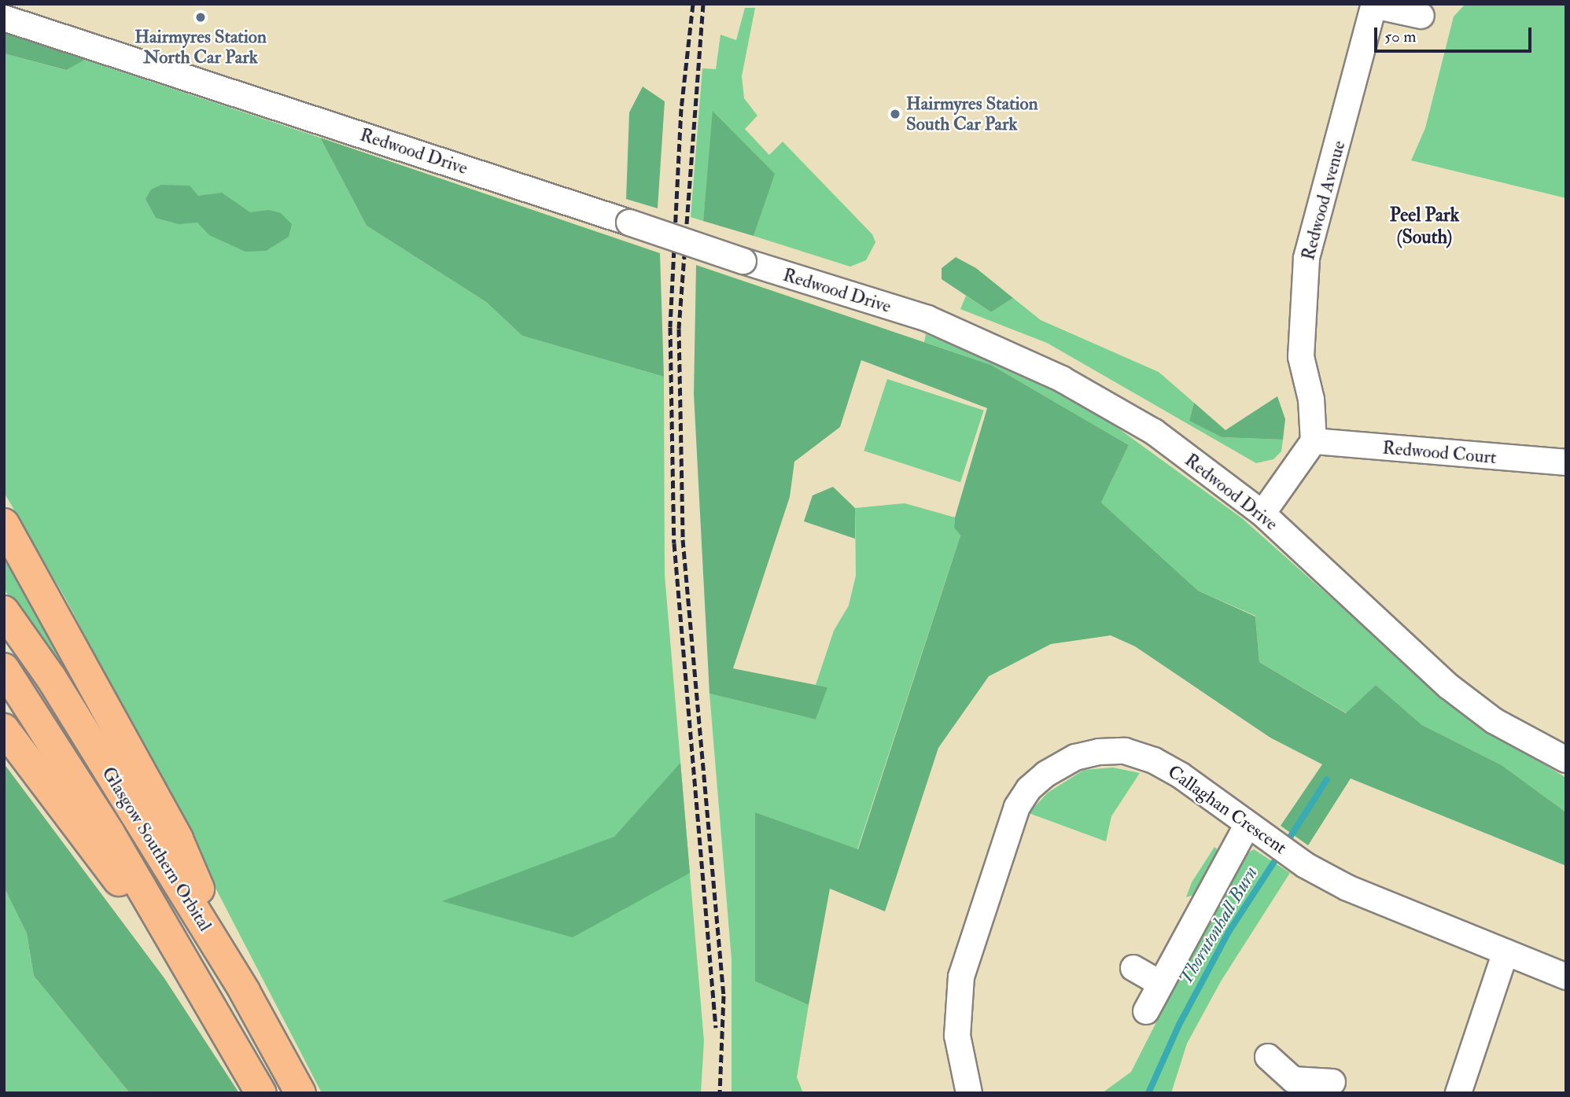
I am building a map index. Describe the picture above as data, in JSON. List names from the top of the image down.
{
  "streets": {
    "highway": ["Glasgow Southern Orbital"],
    "street": [
      "Redwood Drive",
      "Redwood Avenue",
      "Redwood Court",
      "Callaghan Crescent"
    ]
  },
  "crossings": [
    ["Redwood Avenue", "Redwood Court"]
  ],
  "districts": ["Peel Park (South)"],
  "water": ["Thorntonhall Burn"],
  "places": ["Hairmyres Station North Car Park", "Hairmyres Station South Car Park"],
  "scale_bar": "50 m"
}
